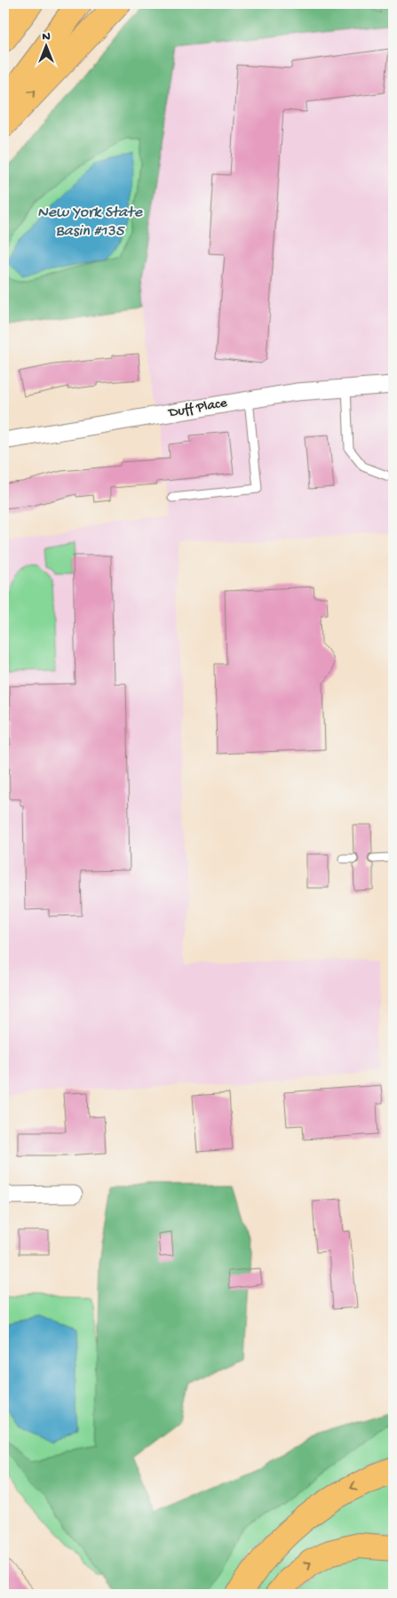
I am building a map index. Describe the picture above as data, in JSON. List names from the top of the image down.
{
  "streets": {
    "street": ["Duff Place"]
  },
  "water": ["New York State Basin #135"],
  "north": "top"
}
